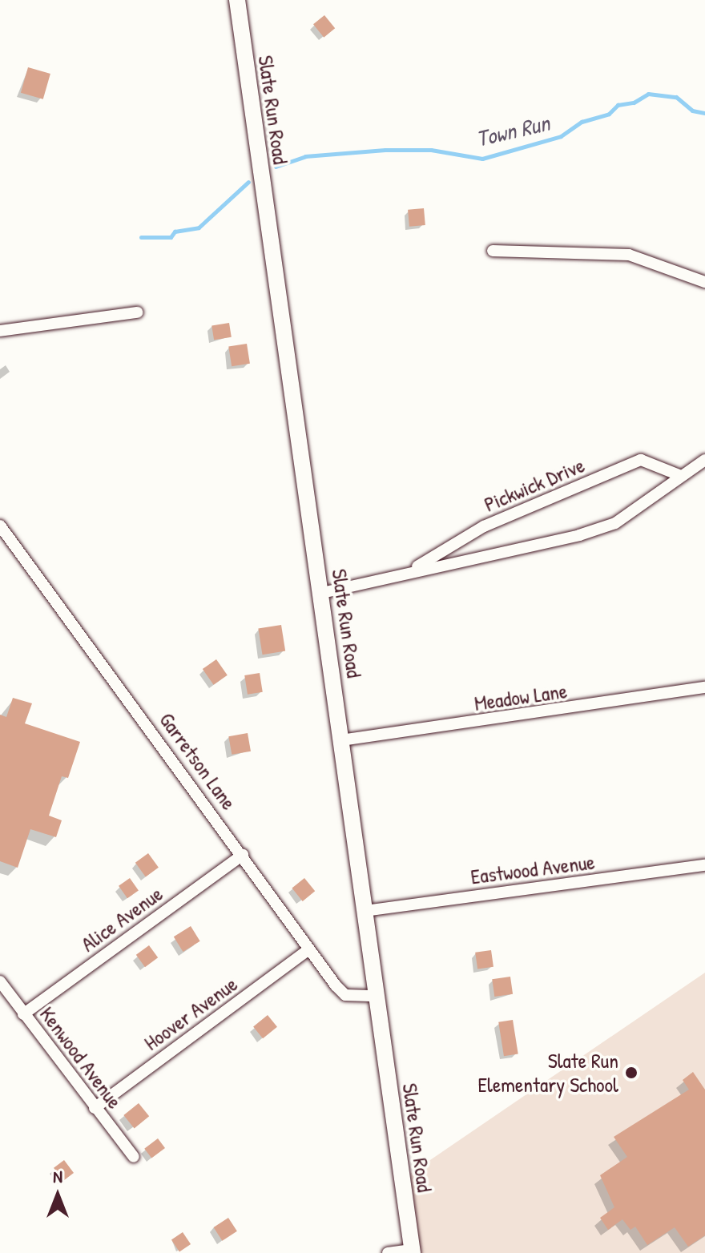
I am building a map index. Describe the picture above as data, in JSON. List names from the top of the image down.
{
  "streets": {
    "street": [
      "Slate Run Road",
      "Pickwick Drive",
      "Meadow Lane",
      "Garretson Lane",
      "Eastwood Avenue",
      "Alice Avenue",
      "Hoover Avenue",
      "Kenwood Avenue"
    ]
  },
  "crossings": [
    ["Slate Run Road", "Pickwick Drive"],
    ["Slate Run Road", "Meadow Lane"],
    ["Slate Run Road", "Garretson Lane"],
    ["Slate Run Road", "Eastwood Avenue"],
    ["Garretson Lane", "Alice Avenue"],
    ["Garretson Lane", "Hoover Avenue"],
    ["Alice Avenue", "Kenwood Avenue"],
    ["Hoover Avenue", "Kenwood Avenue"]
  ],
  "water": ["Town Run"],
  "places": ["Slate Run Elementary School"],
  "north": "top"
}
